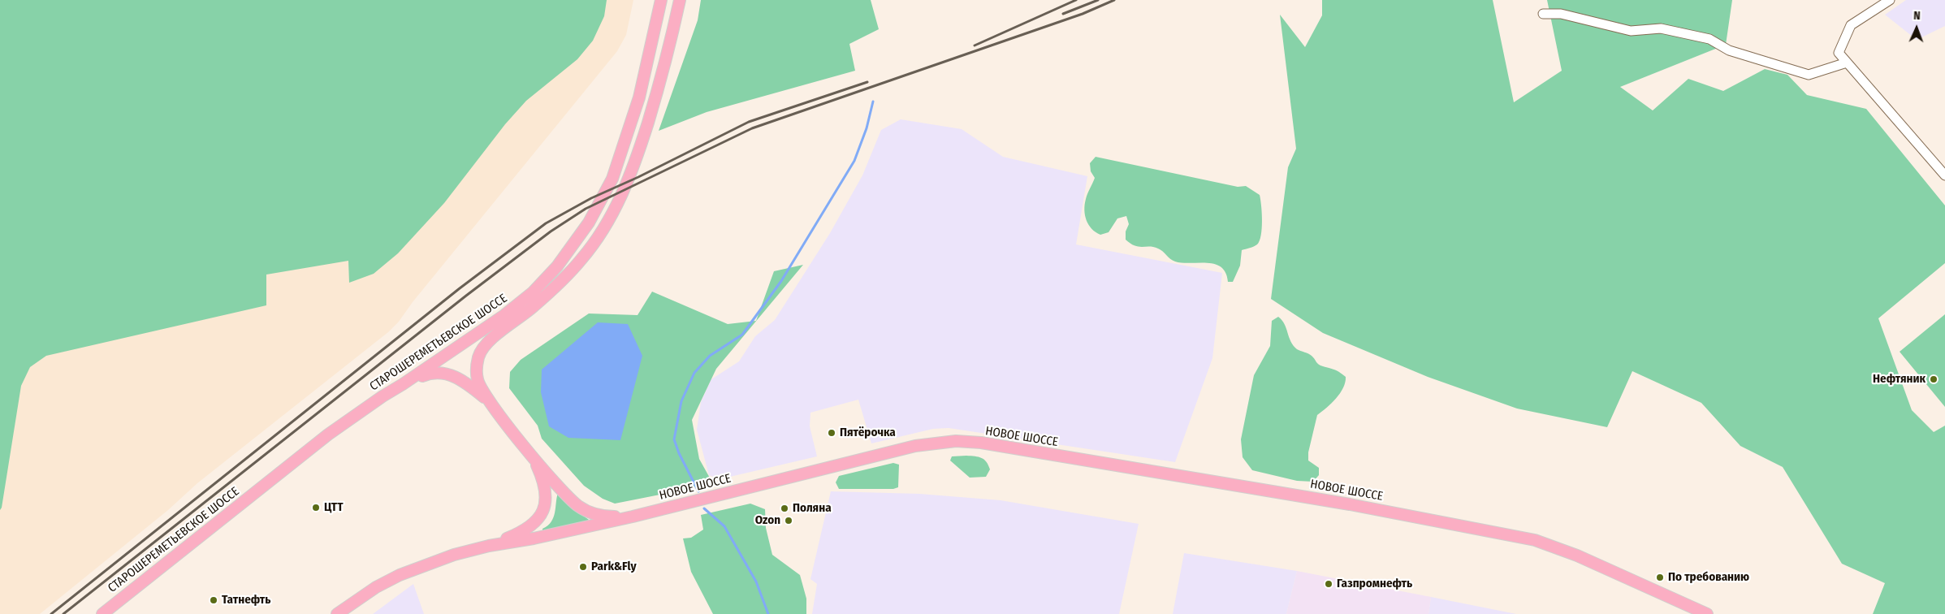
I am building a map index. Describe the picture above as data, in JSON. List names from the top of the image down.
{
  "streets": {
    "main road": ["СТАРОШЕРЕМЕТЬЕВСКОЕ ШОССЕ", "НОВОЕ ШОССЕ"]
  },
  "places": [
    "Нефтяник",
    "Пятёрочка",
    "ЦТТ",
    "Поляна",
    "Ozon",
    "Park&Fly",
    "По требованию",
    "Газпромнефть",
    "Татнефть"
  ],
  "north": "top"
}
